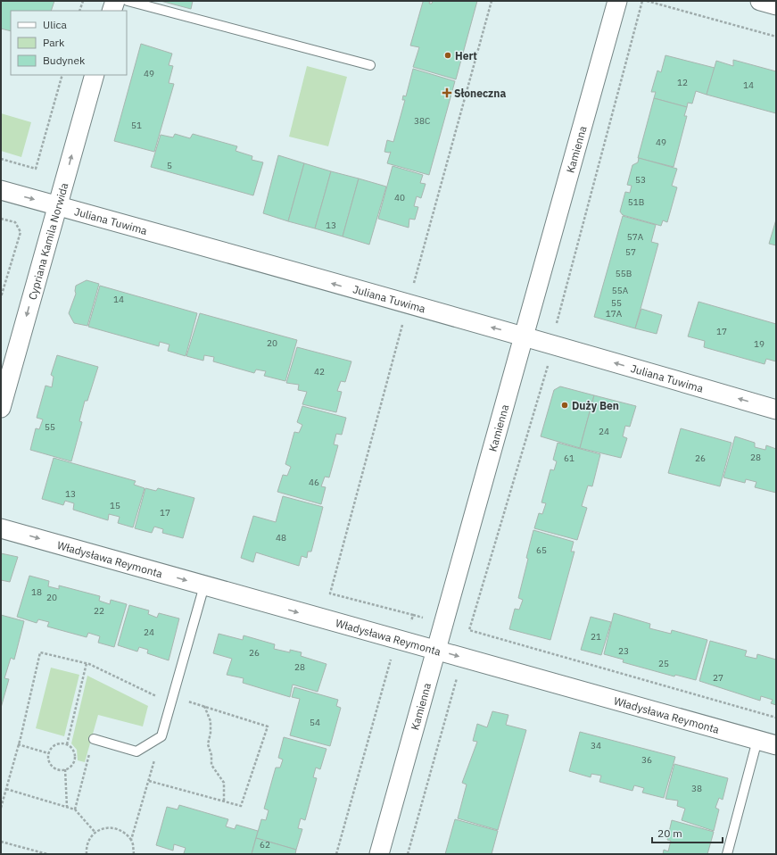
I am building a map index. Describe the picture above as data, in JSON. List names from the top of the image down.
{
  "streets": {
    "street": [
      "Kamienna",
      "Juliana Tuwima",
      "Cypriana Kamila Norwida",
      "Władysława Reymonta"
    ]
  },
  "crossings": [
    ["Kamienna", "Juliana Tuwima"],
    ["Kamienna", "Władysława Reymonta"],
    ["Juliana Tuwima", "Cypriana Kamila Norwida"]
  ],
  "one_way": ["Juliana Tuwima", "Władysława Reymonta"],
  "places": {
    "other": ["Hert", "Duży Ben"],
    "health": ["Słoneczna"]
  },
  "house_numbers": [
    "49",
    "12",
    "14",
    "38C",
    "51",
    "49",
    "5",
    "53",
    "40",
    "51B",
    "13",
    "57A",
    "57",
    "55B",
    "55A",
    "14",
    "55",
    "17A",
    "17",
    "20",
    "19",
    "42",
    "55",
    "24",
    "28",
    "61",
    "26",
    "46",
    "13",
    "15",
    "17",
    "48",
    "65",
    "18",
    "20",
    "22",
    "24",
    "21",
    "23",
    "26",
    "25",
    "28",
    "27",
    "54",
    "34",
    "36",
    "38",
    "62"
  ],
  "legend": ["Ulica", "Park", "Budynek"],
  "scale_bar": "20 m"
}
